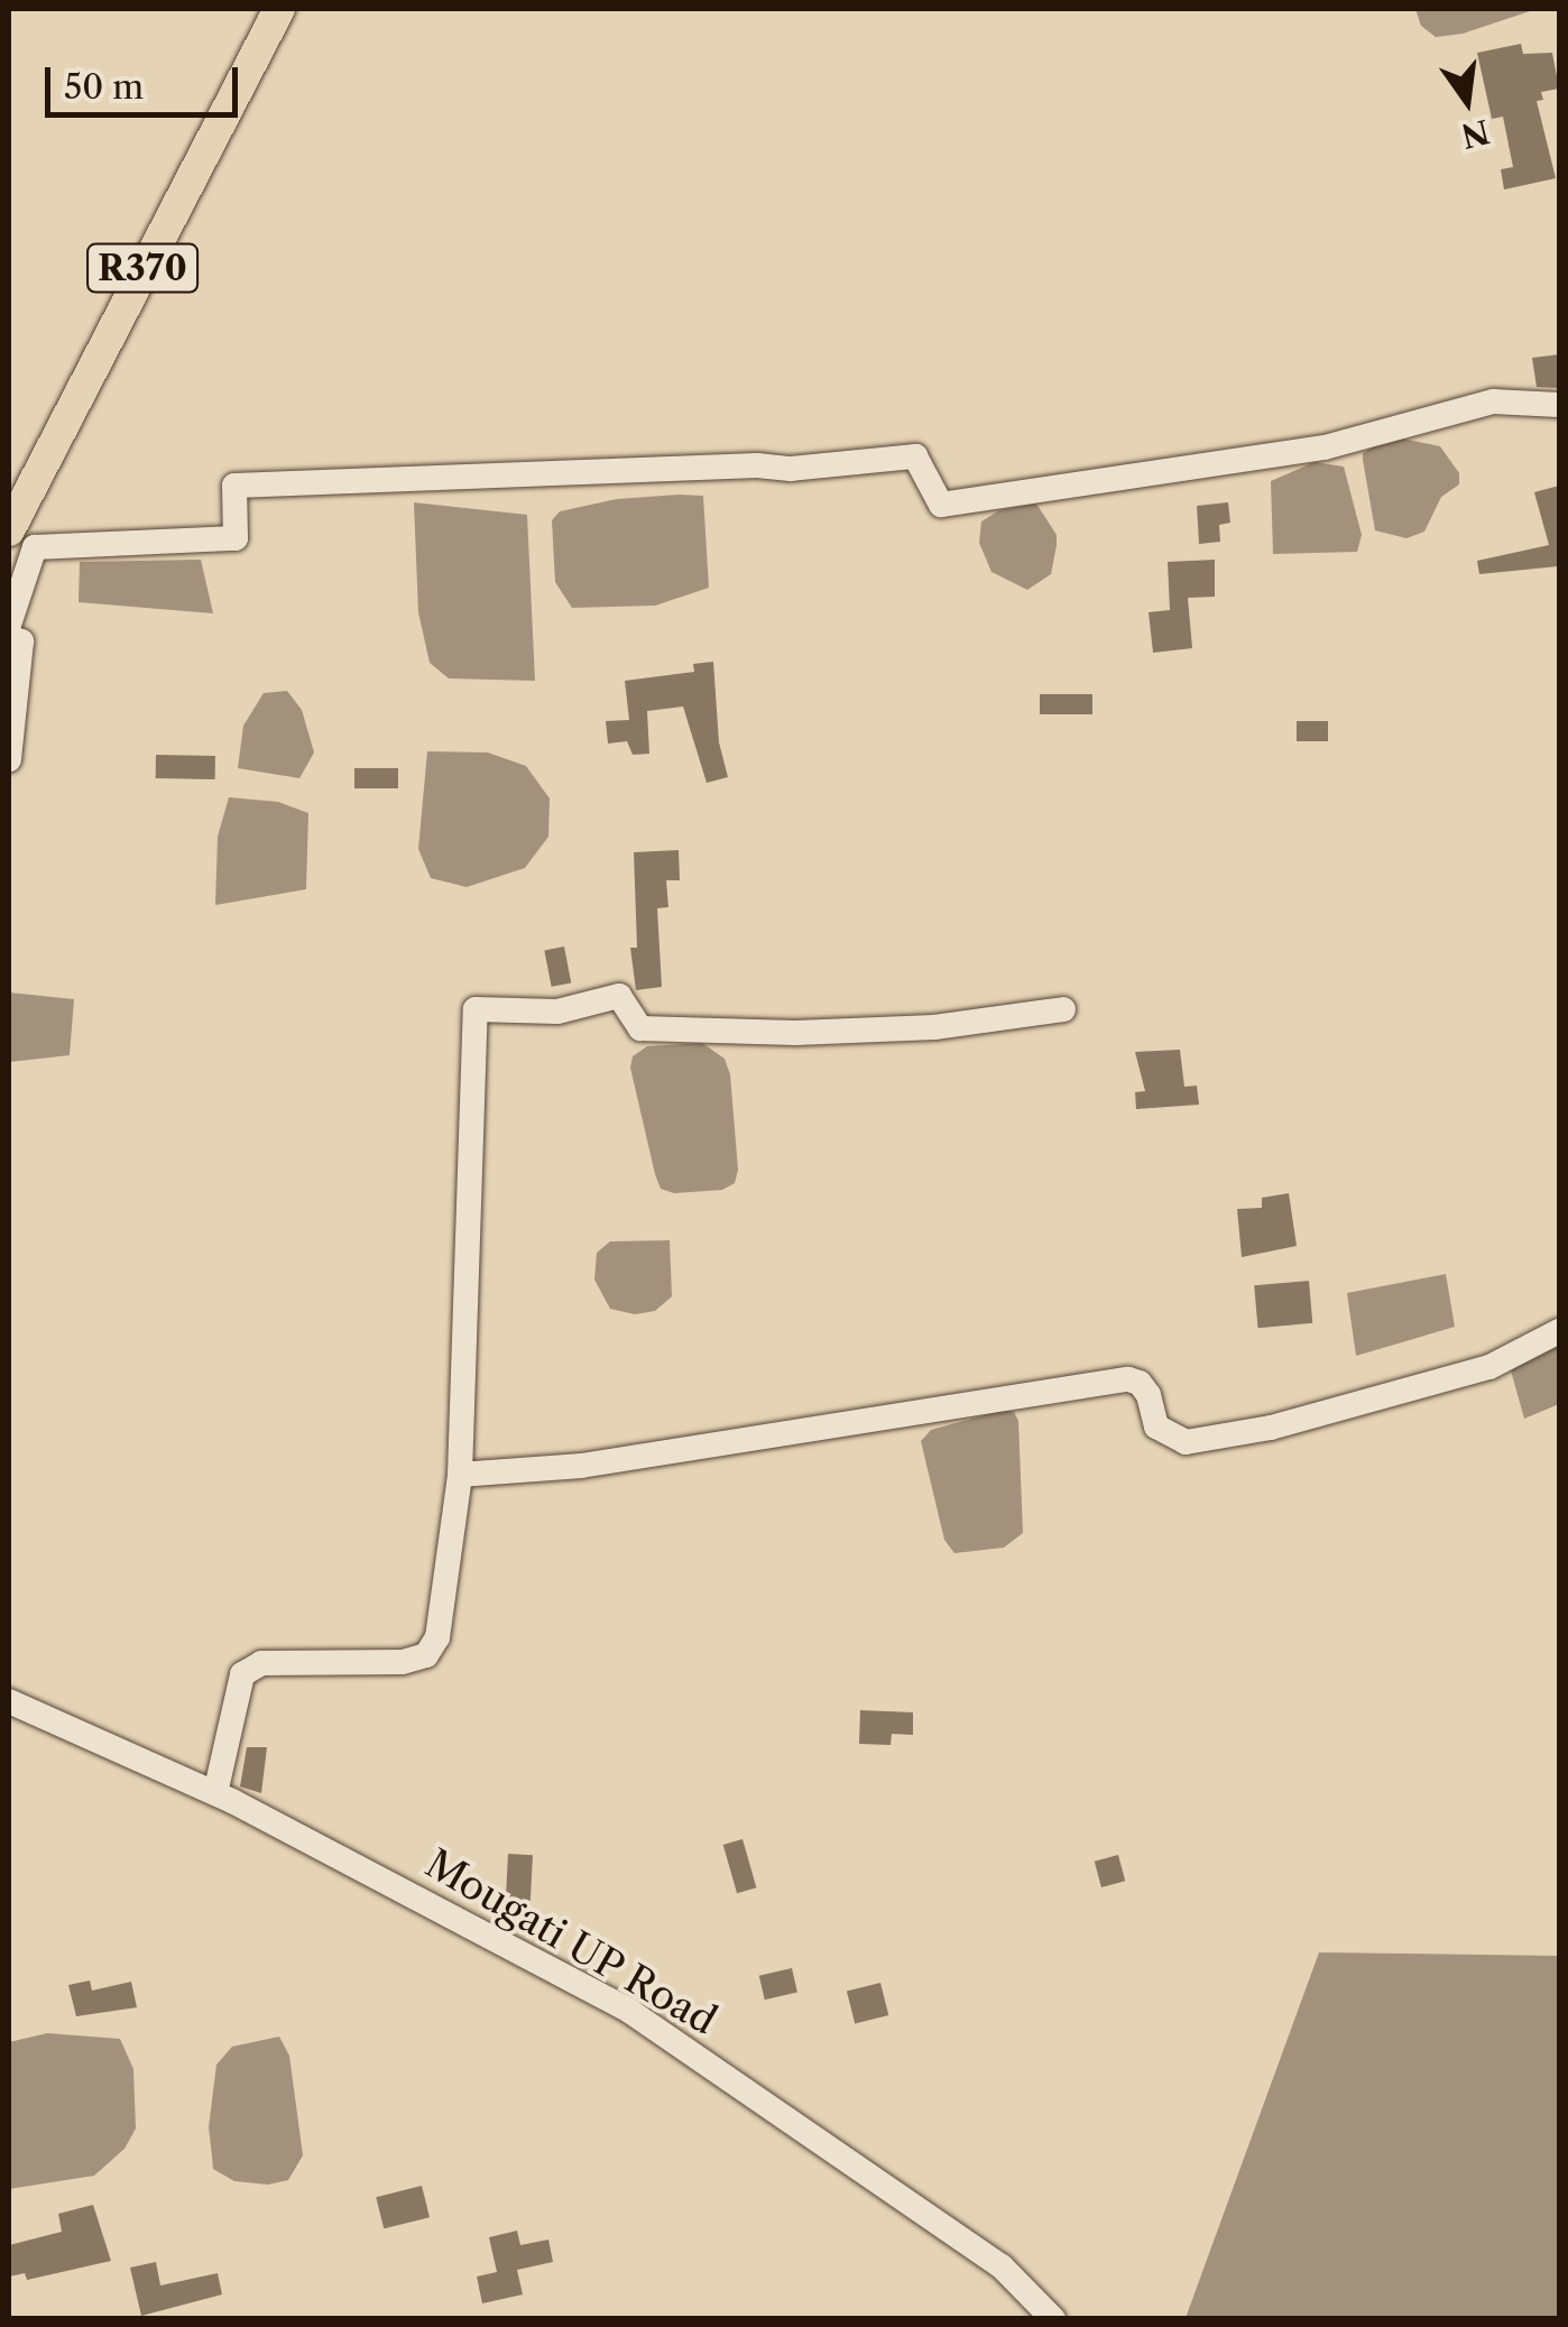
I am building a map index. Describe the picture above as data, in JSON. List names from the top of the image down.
{
  "streets": {
    "main road": ["R370"],
    "street": ["Mougati UP Road"]
  },
  "scale_bar": "50 m",
  "north": "bottom"
}
